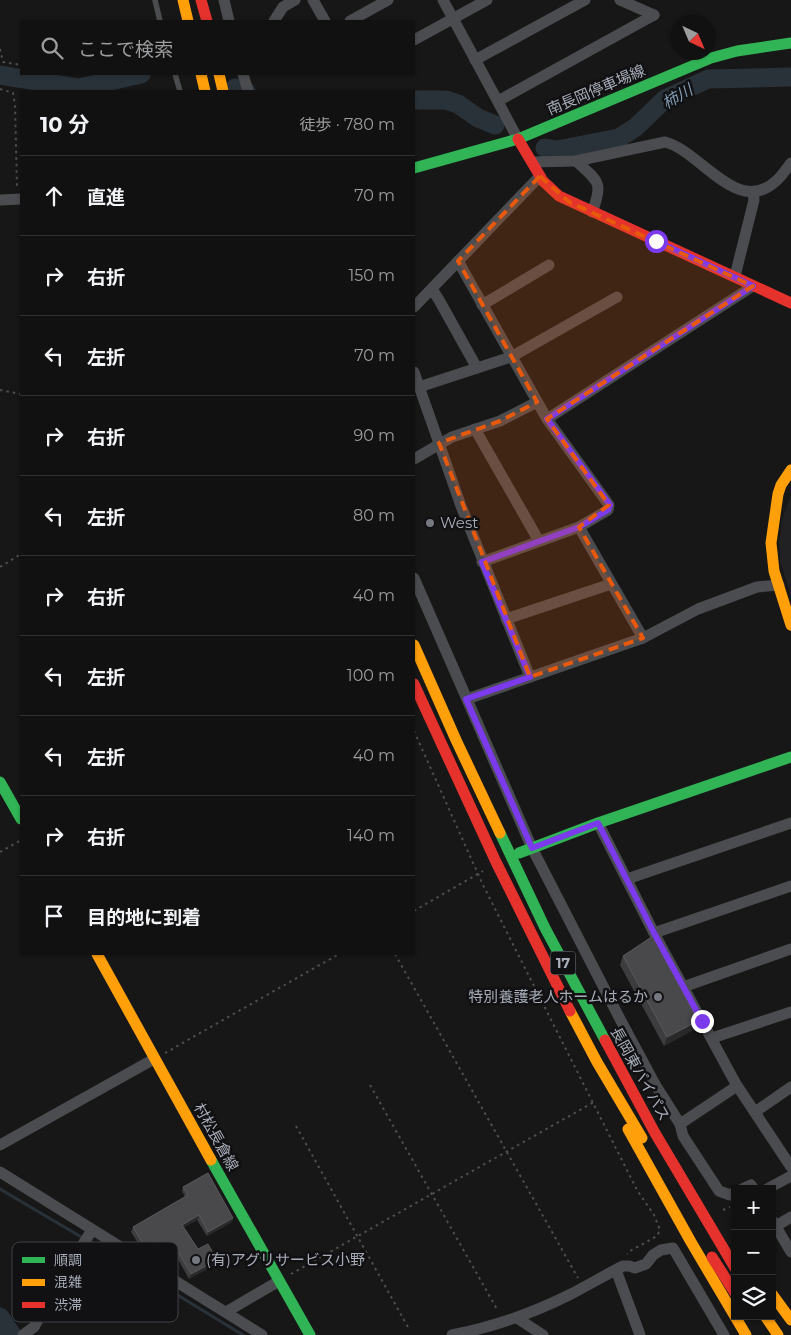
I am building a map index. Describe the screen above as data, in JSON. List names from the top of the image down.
{
  "streets": {
    "main road": [
      "南長岡停車場線",
      "17",
      "長岡東バイパス",
      "村松長倉線"
    ]
  },
  "water": ["柿川"],
  "places": ["West", "特別養護老人ホームはるか", "(有)アグリサービス小野"],
  "legend": ["順調", "混雑", "渋滞"],
  "north": "bottom right",
  "page": {
    "search": "ここで検索",
    "heading": ["10 分", "徒歩 · 780 m"],
    "list": [
      ["直進", "70 m"],
      ["右折", "150 m"],
      ["左折", "70 m"],
      ["右折", "90 m"],
      ["左折", "80 m"],
      ["右折", "40 m"],
      ["左折", "100 m"],
      ["左折", "40 m"],
      ["右折", "140 m"],
      "目的地に到着"
    ],
    "map_buttons": ["+", "−"]
  }
}
